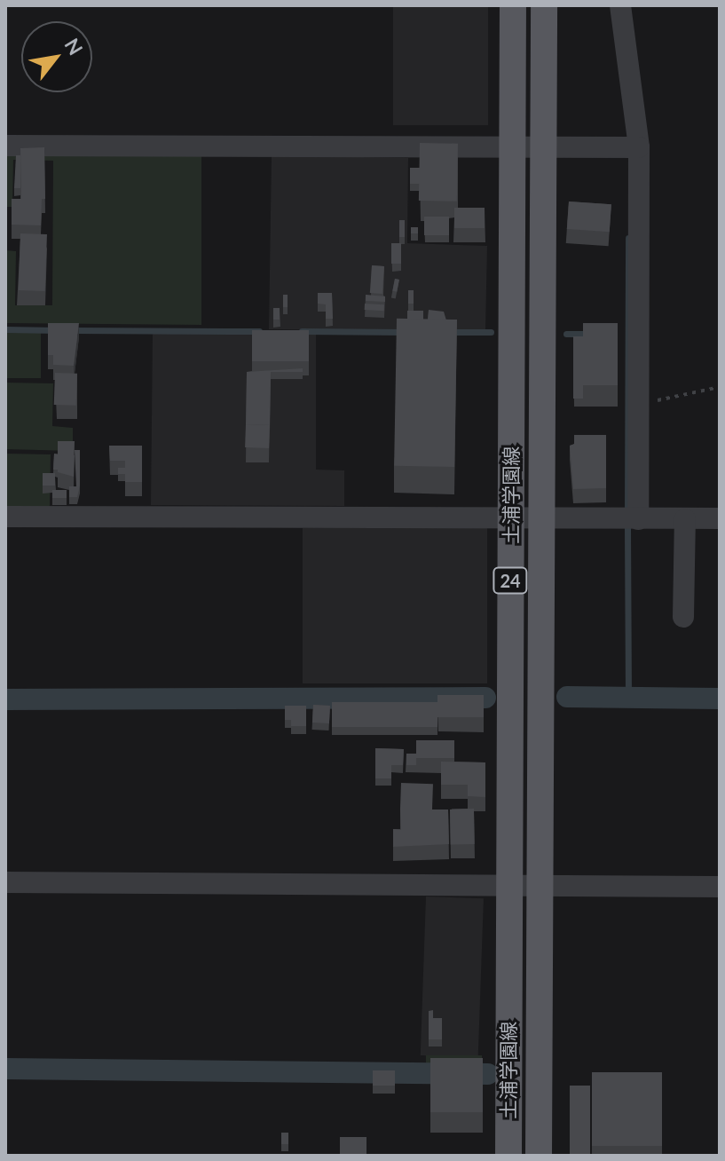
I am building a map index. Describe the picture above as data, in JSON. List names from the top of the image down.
{
  "streets": {
    "main road": ["土浦学園線", "24"]
  },
  "north": "top right"
}
